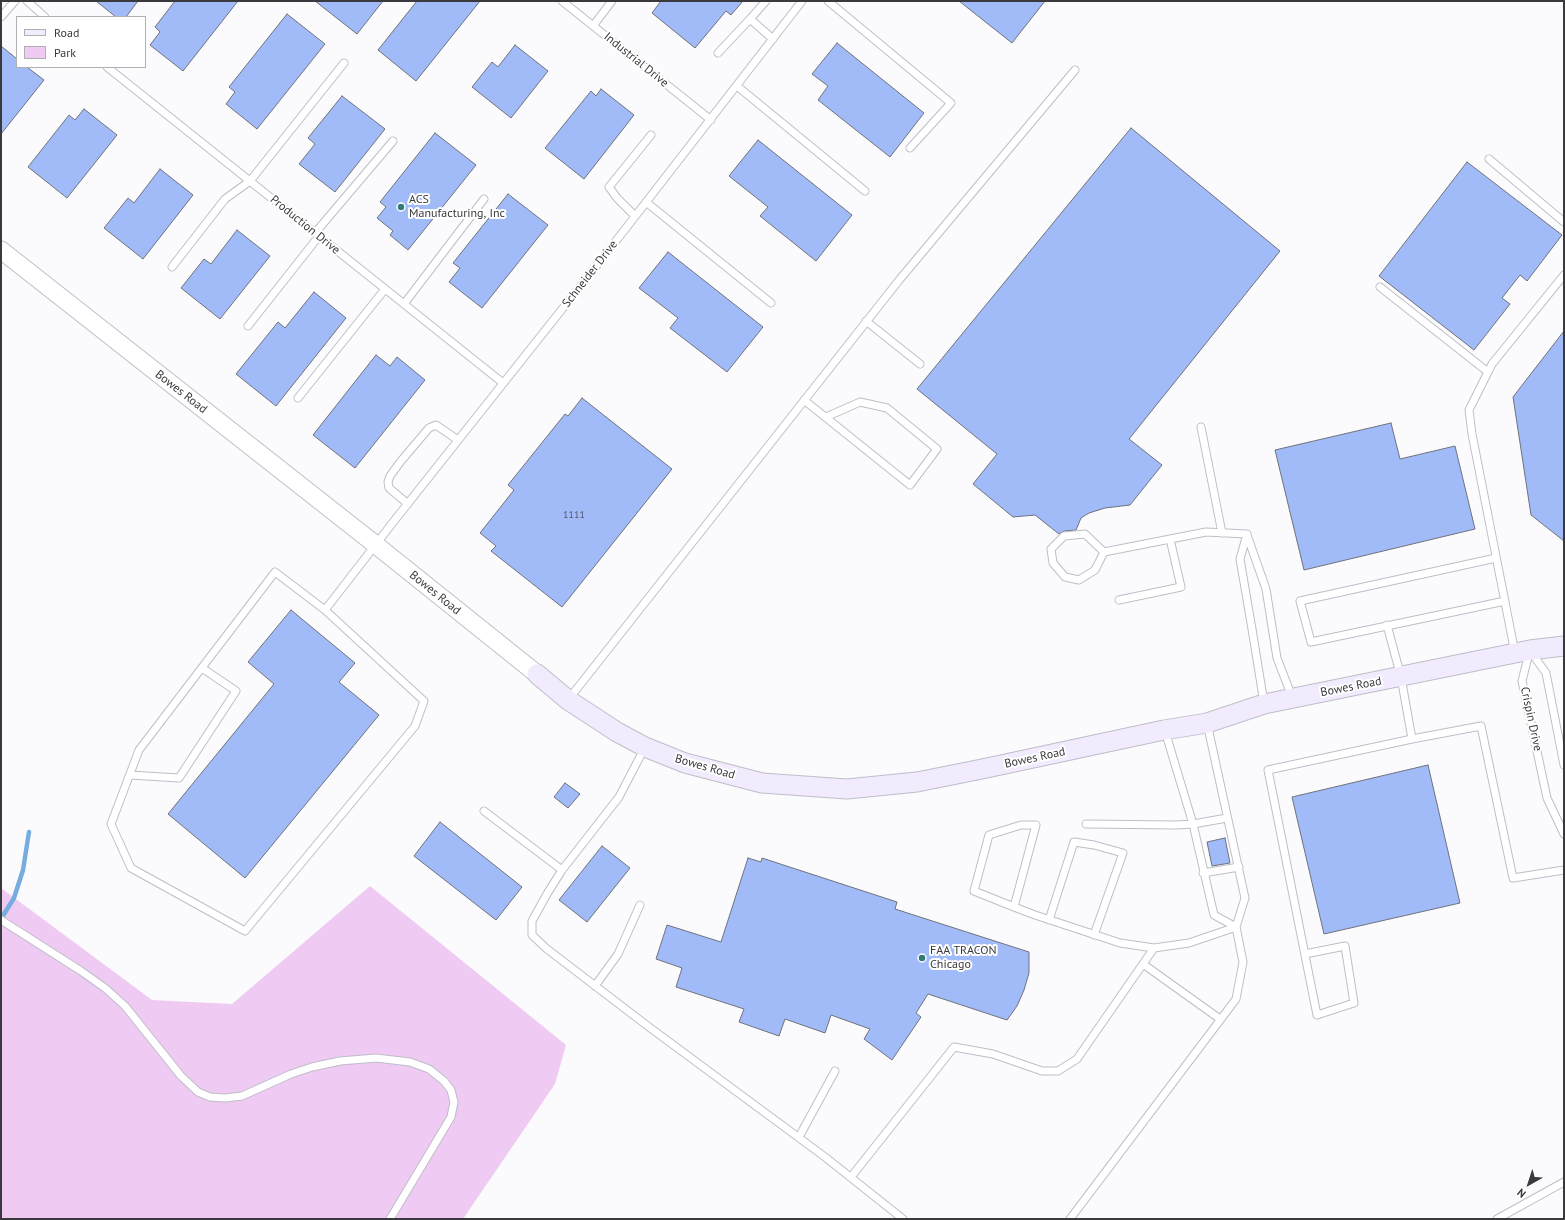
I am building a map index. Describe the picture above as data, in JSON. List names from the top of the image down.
{
  "streets": {
    "main road": ["Bowes Road"],
    "lane": [
      "Industrial Drive",
      "Production Drive",
      "Schneider Drive",
      "Crispin Drive"
    ]
  },
  "crossings": [
    ["Industrial Drive", "Schneider Drive"],
    ["Production Drive", "Schneider Drive"],
    ["Schneider Drive", "Bowes Road"],
    ["Bowes Road", "Crispin Drive"]
  ],
  "places": ["ACS Manufacturing, Inc", "FAA TRACON Chicago"],
  "house_numbers": ["1111"],
  "legend": ["Road", "Park"],
  "north": "bottom left"
}
